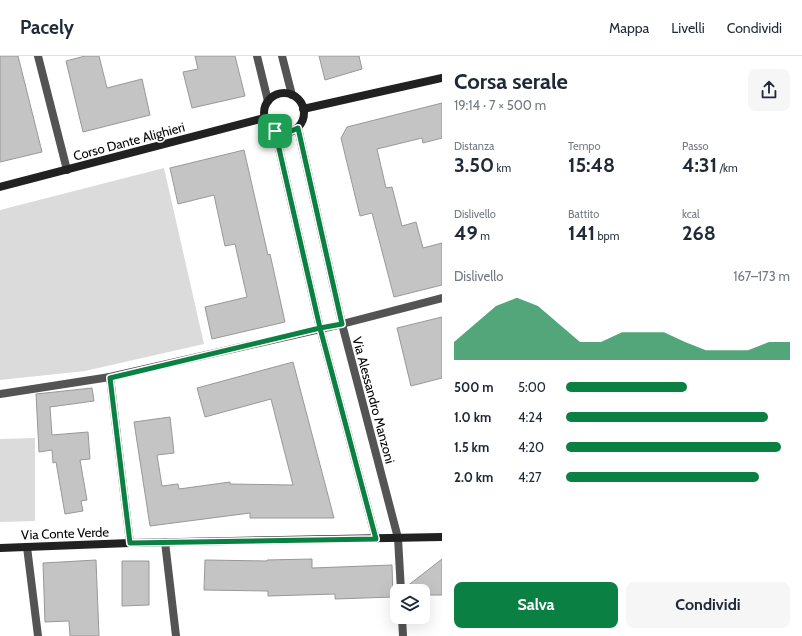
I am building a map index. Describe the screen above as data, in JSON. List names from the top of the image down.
{
  "streets": {
    "street": ["Corso Dante Alighieri", "Via Alessandro Manzoni", "Via Conte Verde"]
  },
  "crossings": [
    ["Corso Dante Alighieri", "Via Alessandro Manzoni"],
    ["Via Alessandro Manzoni", "Via Conte Verde"]
  ],
  "page": {
    "header": "Pacely",
    "nav": ["Mappa", "Livelli", "Condividi"],
    "heading": ["Corsa serale", "19:14 · 7 × 500 m"],
    "stats": [
      ["Distanza", "3.50 km"],
      ["Tempo", "15:48"],
      ["Passo", "4:31 /km"],
      ["Dislivello", "49 m"],
      ["Battito", "141 bpm"],
      ["kcal", "268"]
    ],
    "chart": ["Dislivello", "167–173 m"],
    "list": [
      {
        "name": "500 m",
        "note": "5:00"
      },
      {
        "name": "1.0 km",
        "note": "4:24"
      },
      {
        "name": "1.5 km",
        "note": "4:20"
      },
      {
        "name": "2.0 km",
        "note": "4:27"
      }
    ],
    "buttons": ["Salva", "Condividi"]
  }
}
